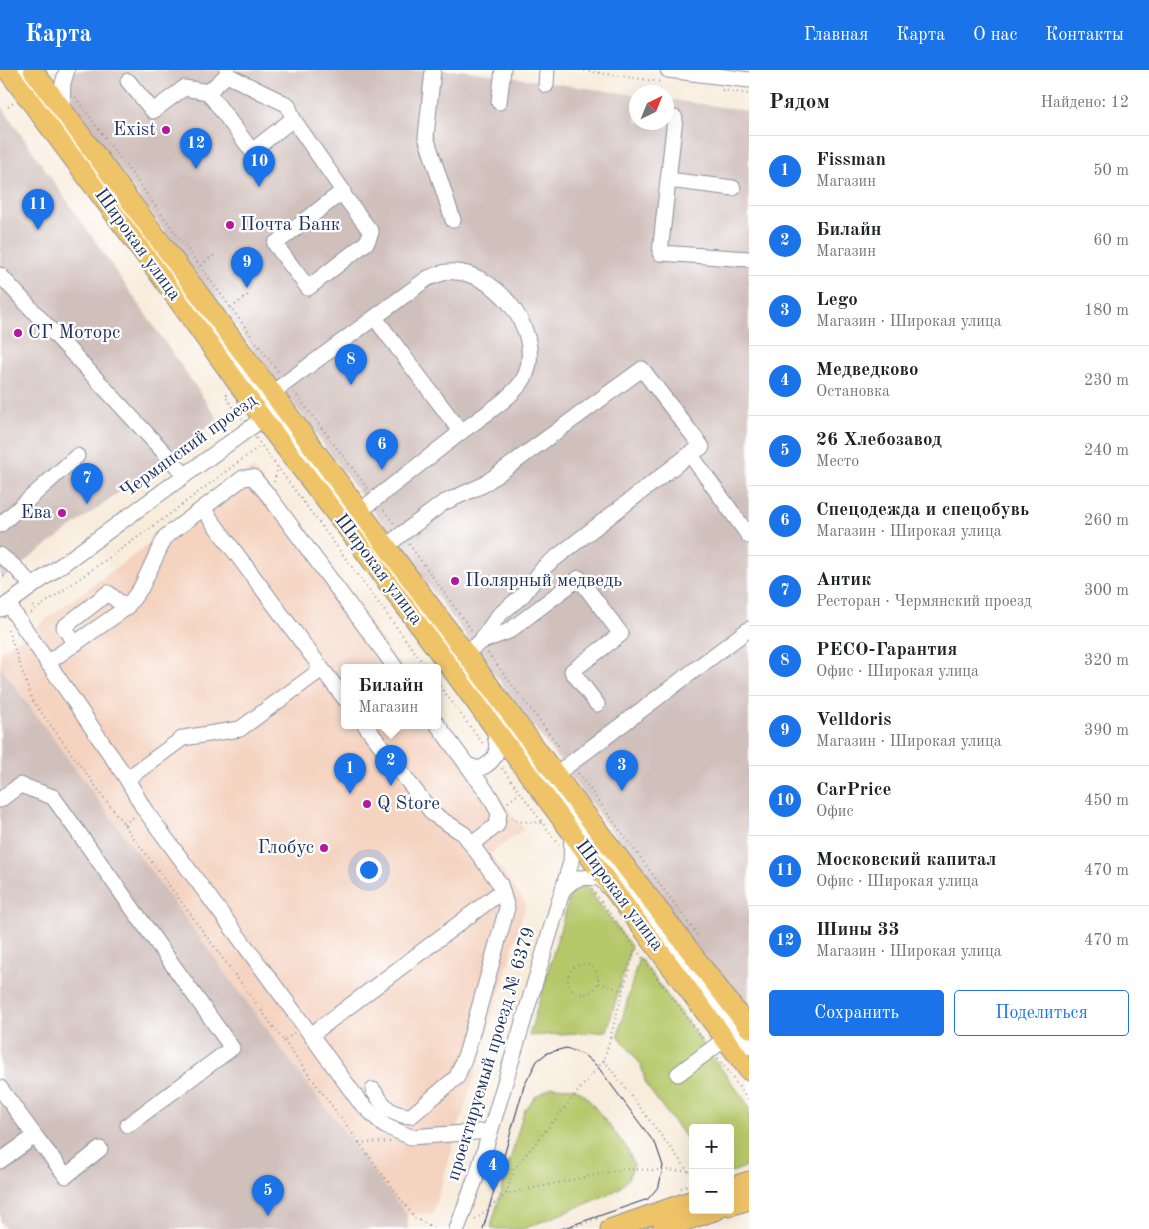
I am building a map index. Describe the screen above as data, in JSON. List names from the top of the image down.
{
  "streets": {
    "main road": ["Широкая улица"],
    "street": ["Чермянский проезд", "проектируемый проезд № 6379"]
  },
  "crossings": [
    ["Широкая улица", "Чермянский проезд"],
    ["Широкая улица", "проектируемый проезд № 6379"]
  ],
  "places": [
    "Exist",
    "Почта Банк",
    "СГ Моторс",
    "Ева",
    "Полярный медведь",
    "Q Store",
    "Глобус"
  ],
  "north": "top right",
  "page": {
    "header": "Карта",
    "nav": [
      "Главная",
      "Карта",
      "О нас",
      "Контакты"
    ],
    "heading": ["Рядом", "Найдено: 12"],
    "pins": [
      "12",
      "10",
      "11",
      "9",
      "8",
      "6",
      "7",
      "2",
      "3",
      "1",
      "4",
      "5"
    ],
    "list": [
      {
        "mark": "1",
        "name": "Fissman",
        "note": "Магазин",
        "value": "50 m"
      },
      {
        "mark": "2",
        "name": "Билайн",
        "note": "Магазин",
        "value": "60 m"
      },
      {
        "mark": "3",
        "name": "Lego",
        "note": "Магазин · Широкая улица",
        "value": "180 m"
      },
      {
        "mark": "4",
        "name": "Медведково",
        "note": "Остановка",
        "value": "230 m"
      },
      {
        "mark": "5",
        "name": "26 Хлебозавод",
        "note": "Место",
        "value": "240 m"
      },
      {
        "mark": "6",
        "name": "Спецодежда и спецобувь",
        "note": "Магазин · Широкая улица",
        "value": "260 m"
      },
      {
        "mark": "7",
        "name": "Антик",
        "note": "Ресторан · Чермянский проезд",
        "value": "300 m"
      },
      {
        "mark": "8",
        "name": "РЕСО-Гарантия",
        "note": "Офис · Широкая улица",
        "value": "320 m"
      },
      {
        "mark": "9",
        "name": "Velldoris",
        "note": "Магазин · Широкая улица",
        "value": "390 m"
      },
      {
        "mark": "10",
        "name": "CarPrice",
        "note": "Офис",
        "value": "450 m"
      },
      {
        "mark": "11",
        "name": "Московский капитал",
        "note": "Офис · Широкая улица",
        "value": "470 m"
      },
      {
        "mark": "12",
        "name": "Шины 33",
        "note": "Магазин · Широкая улица",
        "value": "470 m"
      }
    ],
    "popup": ["Билайн", "Магазин"],
    "buttons": ["Сохранить", "Поделиться"],
    "map_buttons": ["+", "−"]
  }
}
